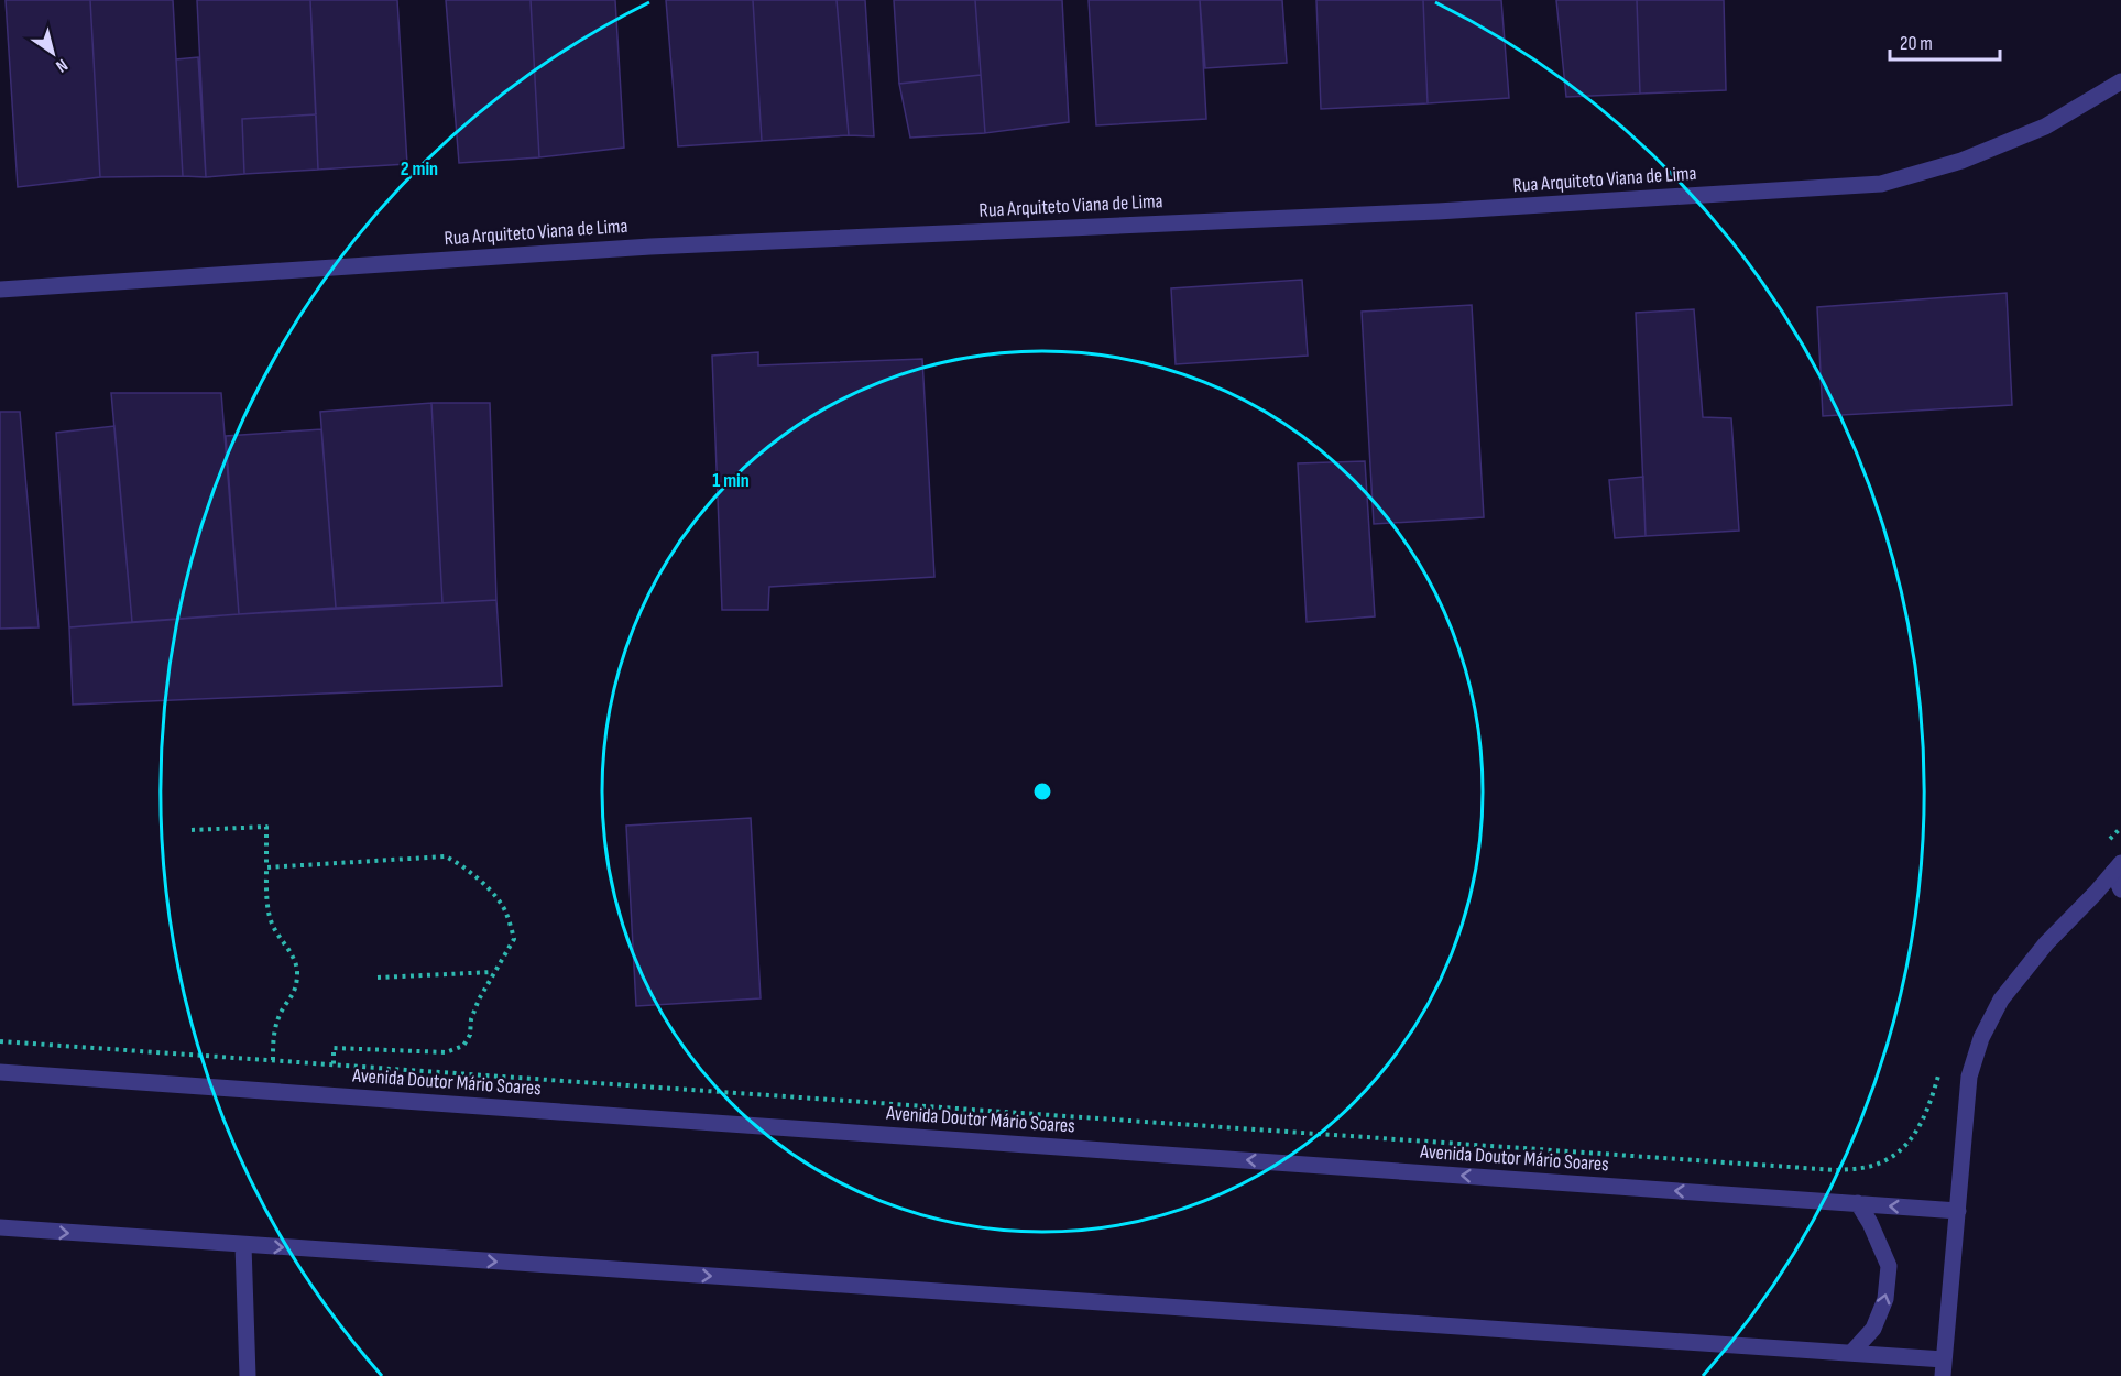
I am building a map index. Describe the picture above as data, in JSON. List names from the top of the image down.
{
  "streets": {
    "street": ["Rua Arquiteto Viana de Lima", "Avenida Doutor Mário Soares"]
  },
  "one_way": ["Avenida Doutor Mário Soares"],
  "scale_bar": "20 m",
  "north": "bottom right",
  "rings": ["2 min", "1 min"]
}
